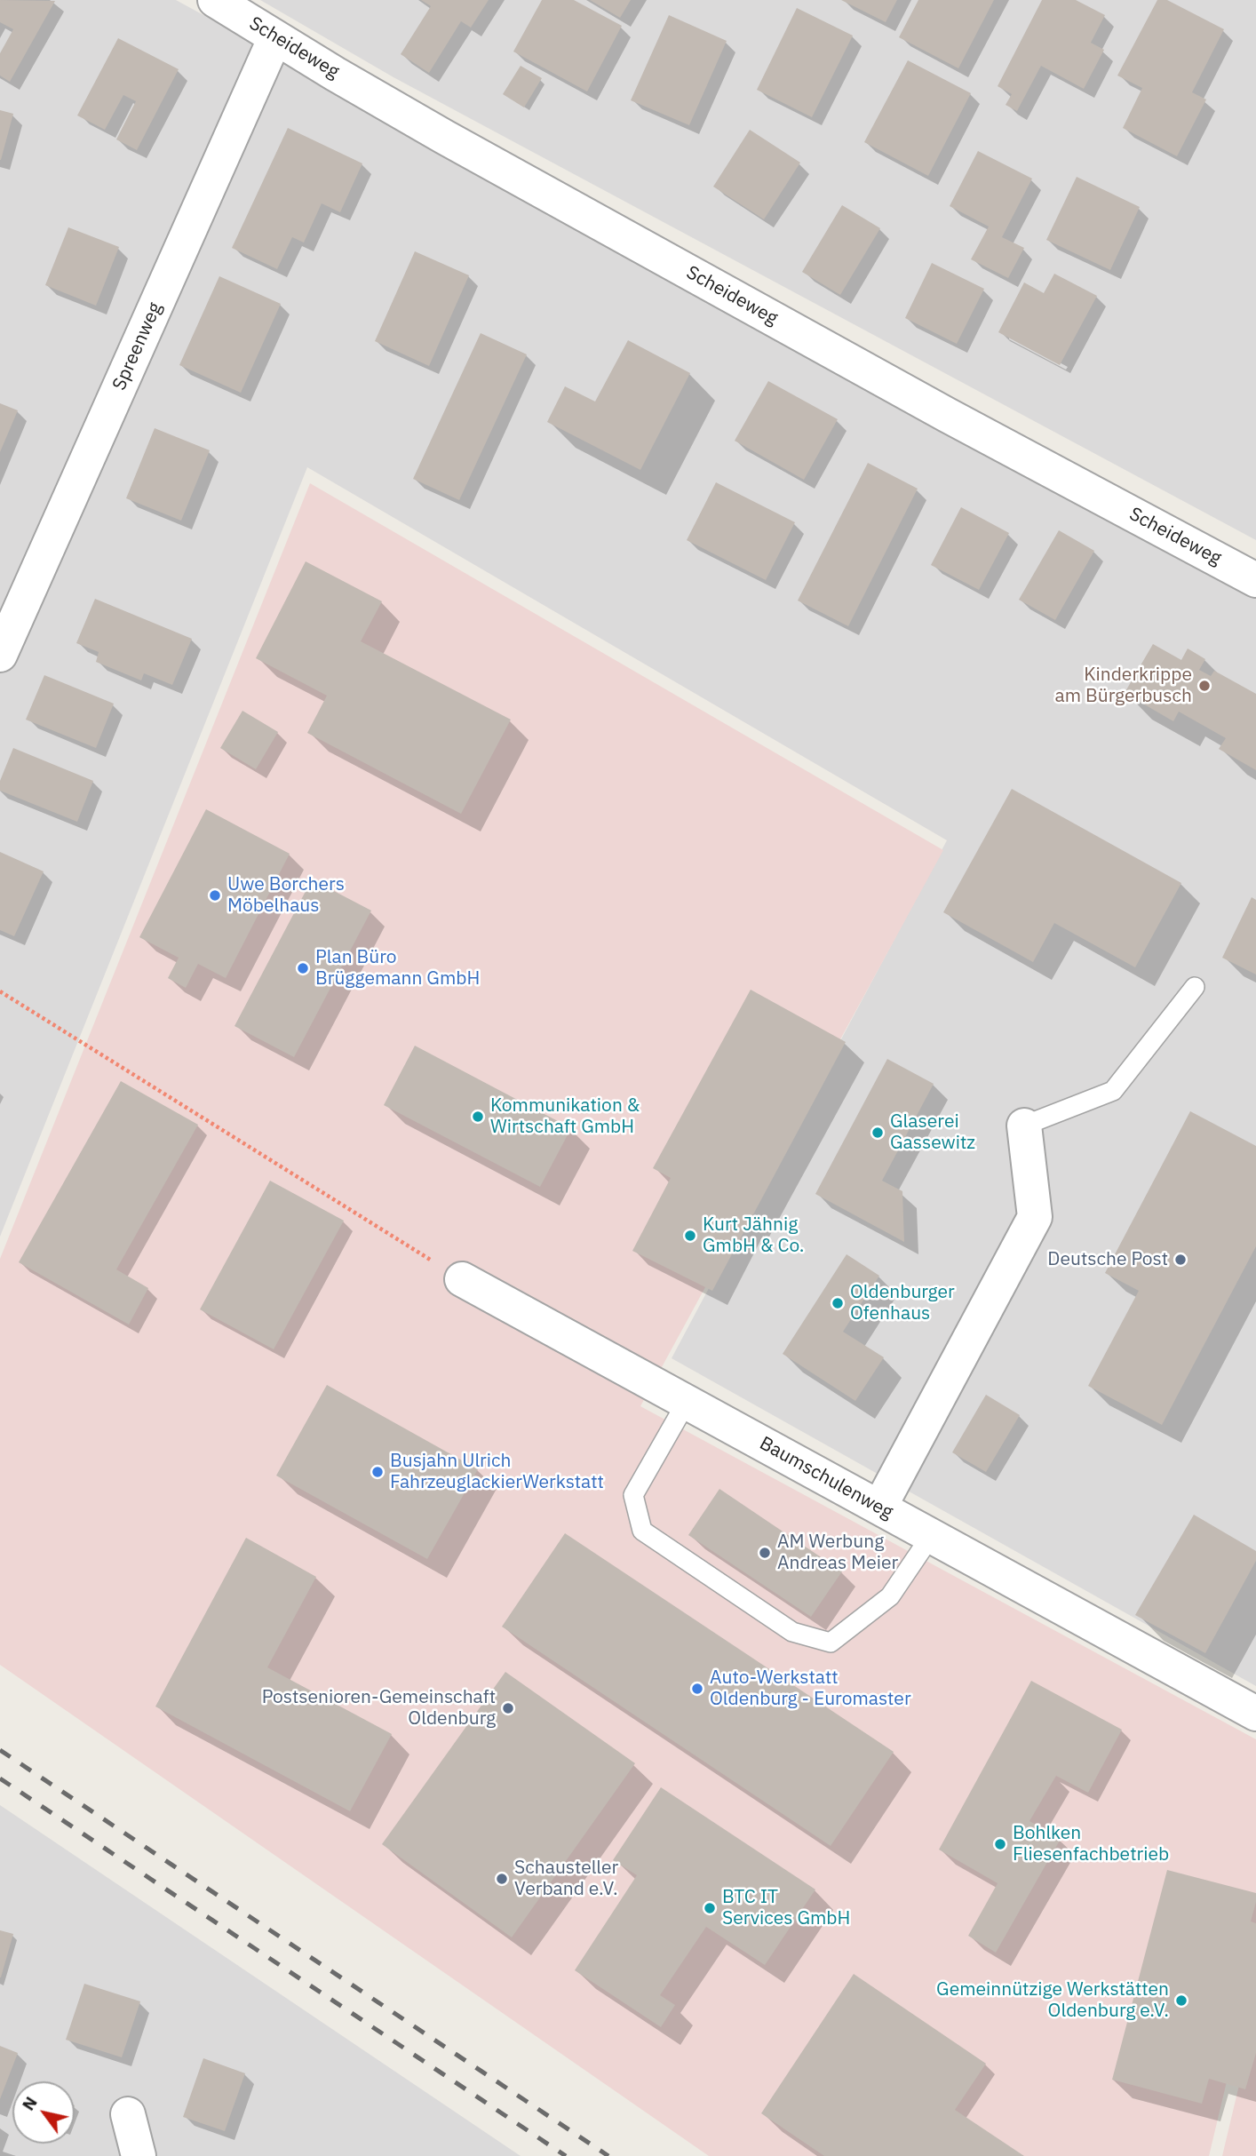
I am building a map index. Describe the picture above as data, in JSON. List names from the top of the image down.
{
  "streets": {
    "street": ["Scheideweg", "Spreenweg", "Baumschulenweg"]
  },
  "crossings": [
    ["Scheideweg", "Spreenweg"]
  ],
  "places": [
    "Kinderkrippe am Bürgerbusch",
    "Uwe Borchers Möbelhaus",
    "Plan Büro Brüggemann GmbH",
    "Kommunikation & Wirtschaft GmbH",
    "Glaserei Gassewitz",
    "Kurt Jähnig GmbH & Co.",
    "Deutsche Post",
    "Oldenburger Ofenhaus",
    "Busjahn Ulrich FahrzeuglackierWerkstatt",
    "AM Werbung Andreas Meier",
    "Auto-Werkstatt Oldenburg - Euromaster",
    "Postsenioren-Gemeinschaft Oldenburg",
    "Bohlken Fliesenfachbetrieb",
    "Schausteller Verband e.V.",
    "BTC IT Services GmbH",
    "Gemeinnützige Werkstätten Oldenburg e.V."
  ],
  "north": "top left"
}
